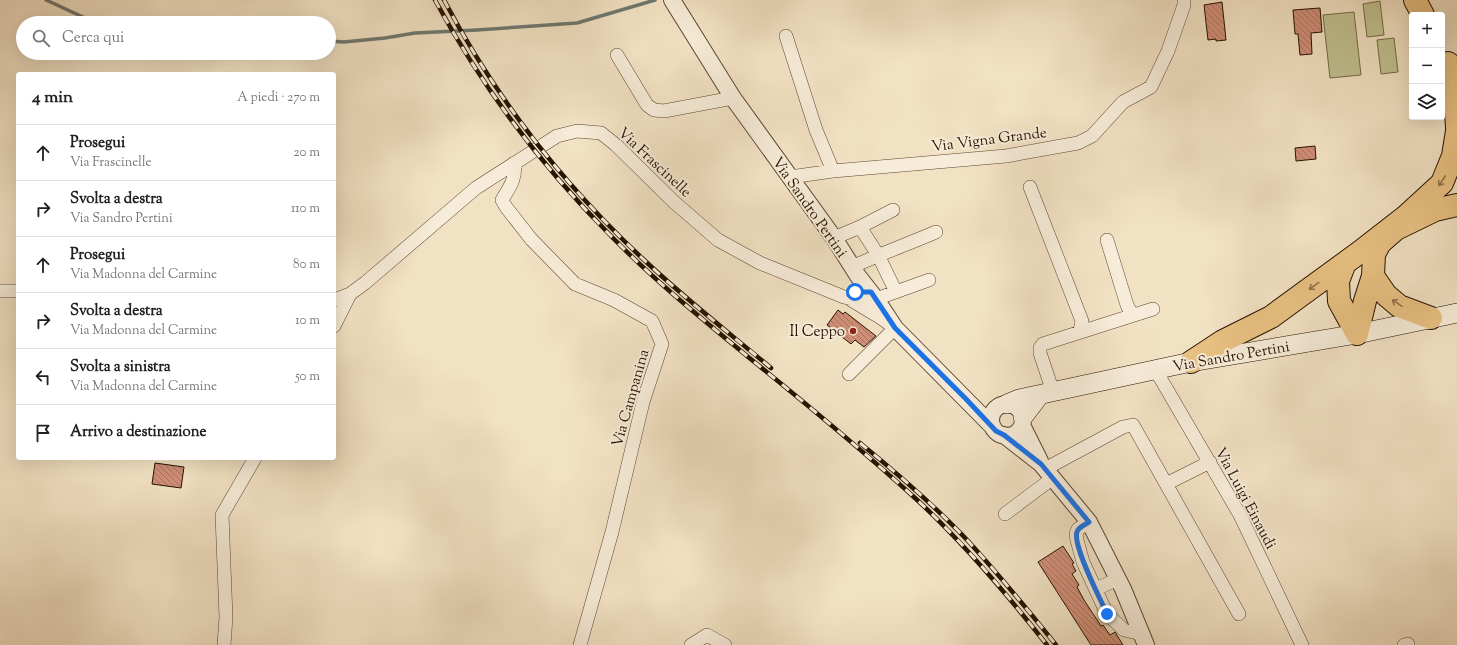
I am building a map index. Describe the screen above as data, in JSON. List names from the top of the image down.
{
  "streets": {
    "main road": ["Via Sandro Pertini"],
    "street": [
      "Via Vigna Grande",
      "Via Frascinelle",
      "Via Campanina",
      "Via Luigi Einaudi"
    ]
  },
  "crossings": [
    ["Via Vigna Grande", "Via Sandro Pertini"],
    ["Via Frascinelle", "Via Sandro Pertini"],
    ["Via Frascinelle", "Via Campanina"],
    ["Via Sandro Pertini", "Via Luigi Einaudi"]
  ],
  "places": ["Il Ceppo"],
  "page": {
    "map_buttons": ["+", "−"],
    "search": "Cerca qui",
    "heading": ["4 min", "A piedi · 270 m"],
    "list": [
      ["Prosegui", "Via Frascinelle", "20 m"],
      ["Svolta a destra", "Via Sandro Pertini", "110 m"],
      ["Prosegui", "Via Madonna del Carmine", "80 m"],
      ["Svolta a destra", "Via Madonna del Carmine", "10 m"],
      ["Svolta a sinistra", "Via Madonna del Carmine", "50 m"],
      "Arrivo a destinazione"
    ]
  }
}
